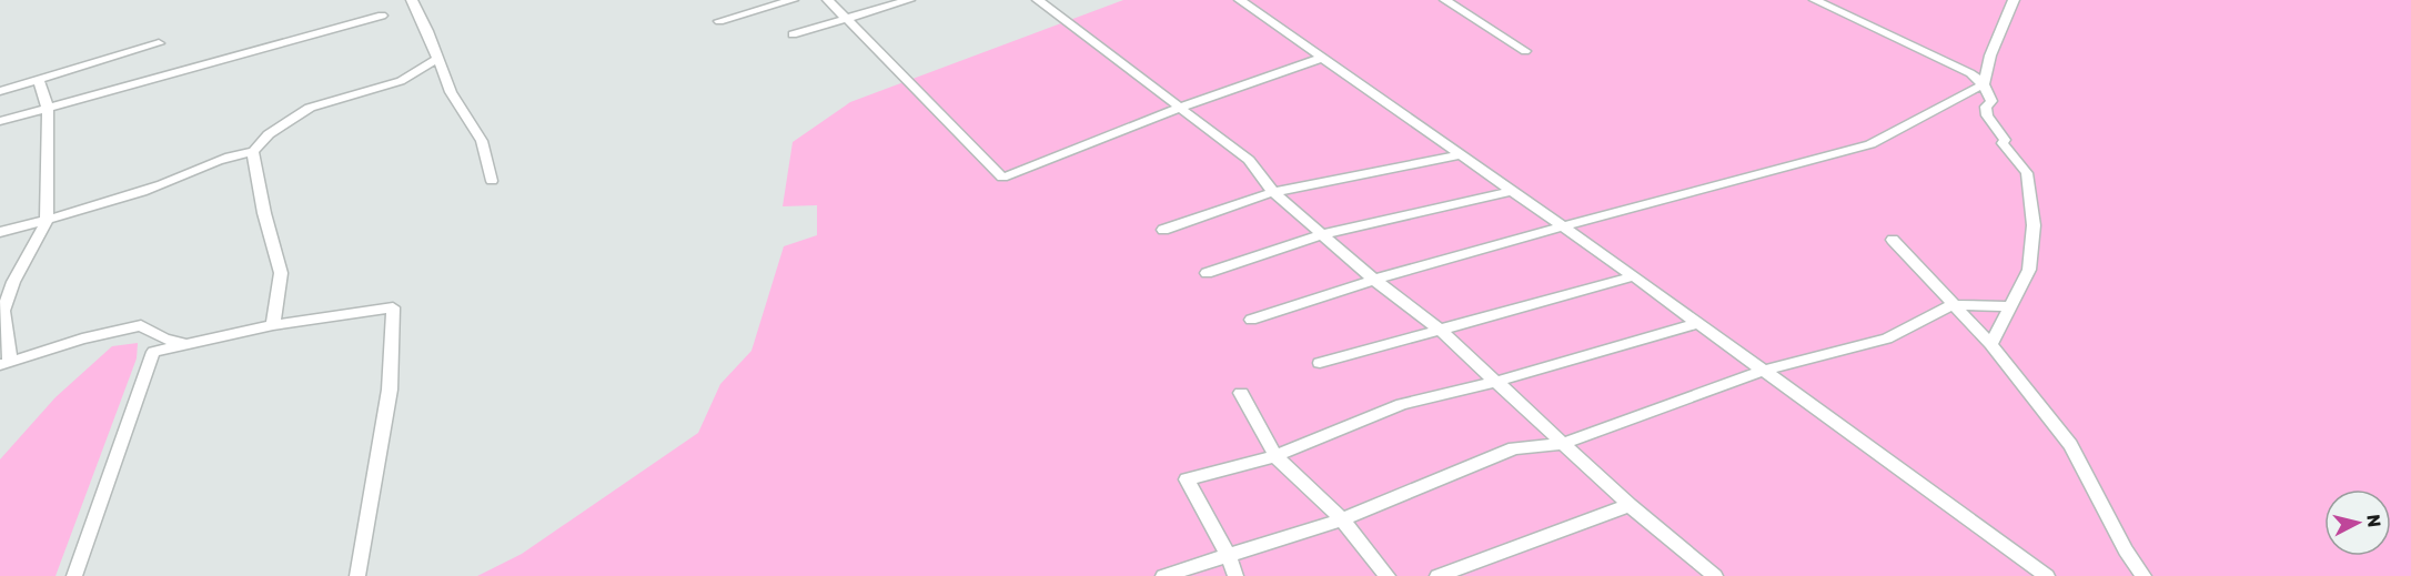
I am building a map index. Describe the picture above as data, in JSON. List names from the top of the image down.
{
  "north": "right"
}
